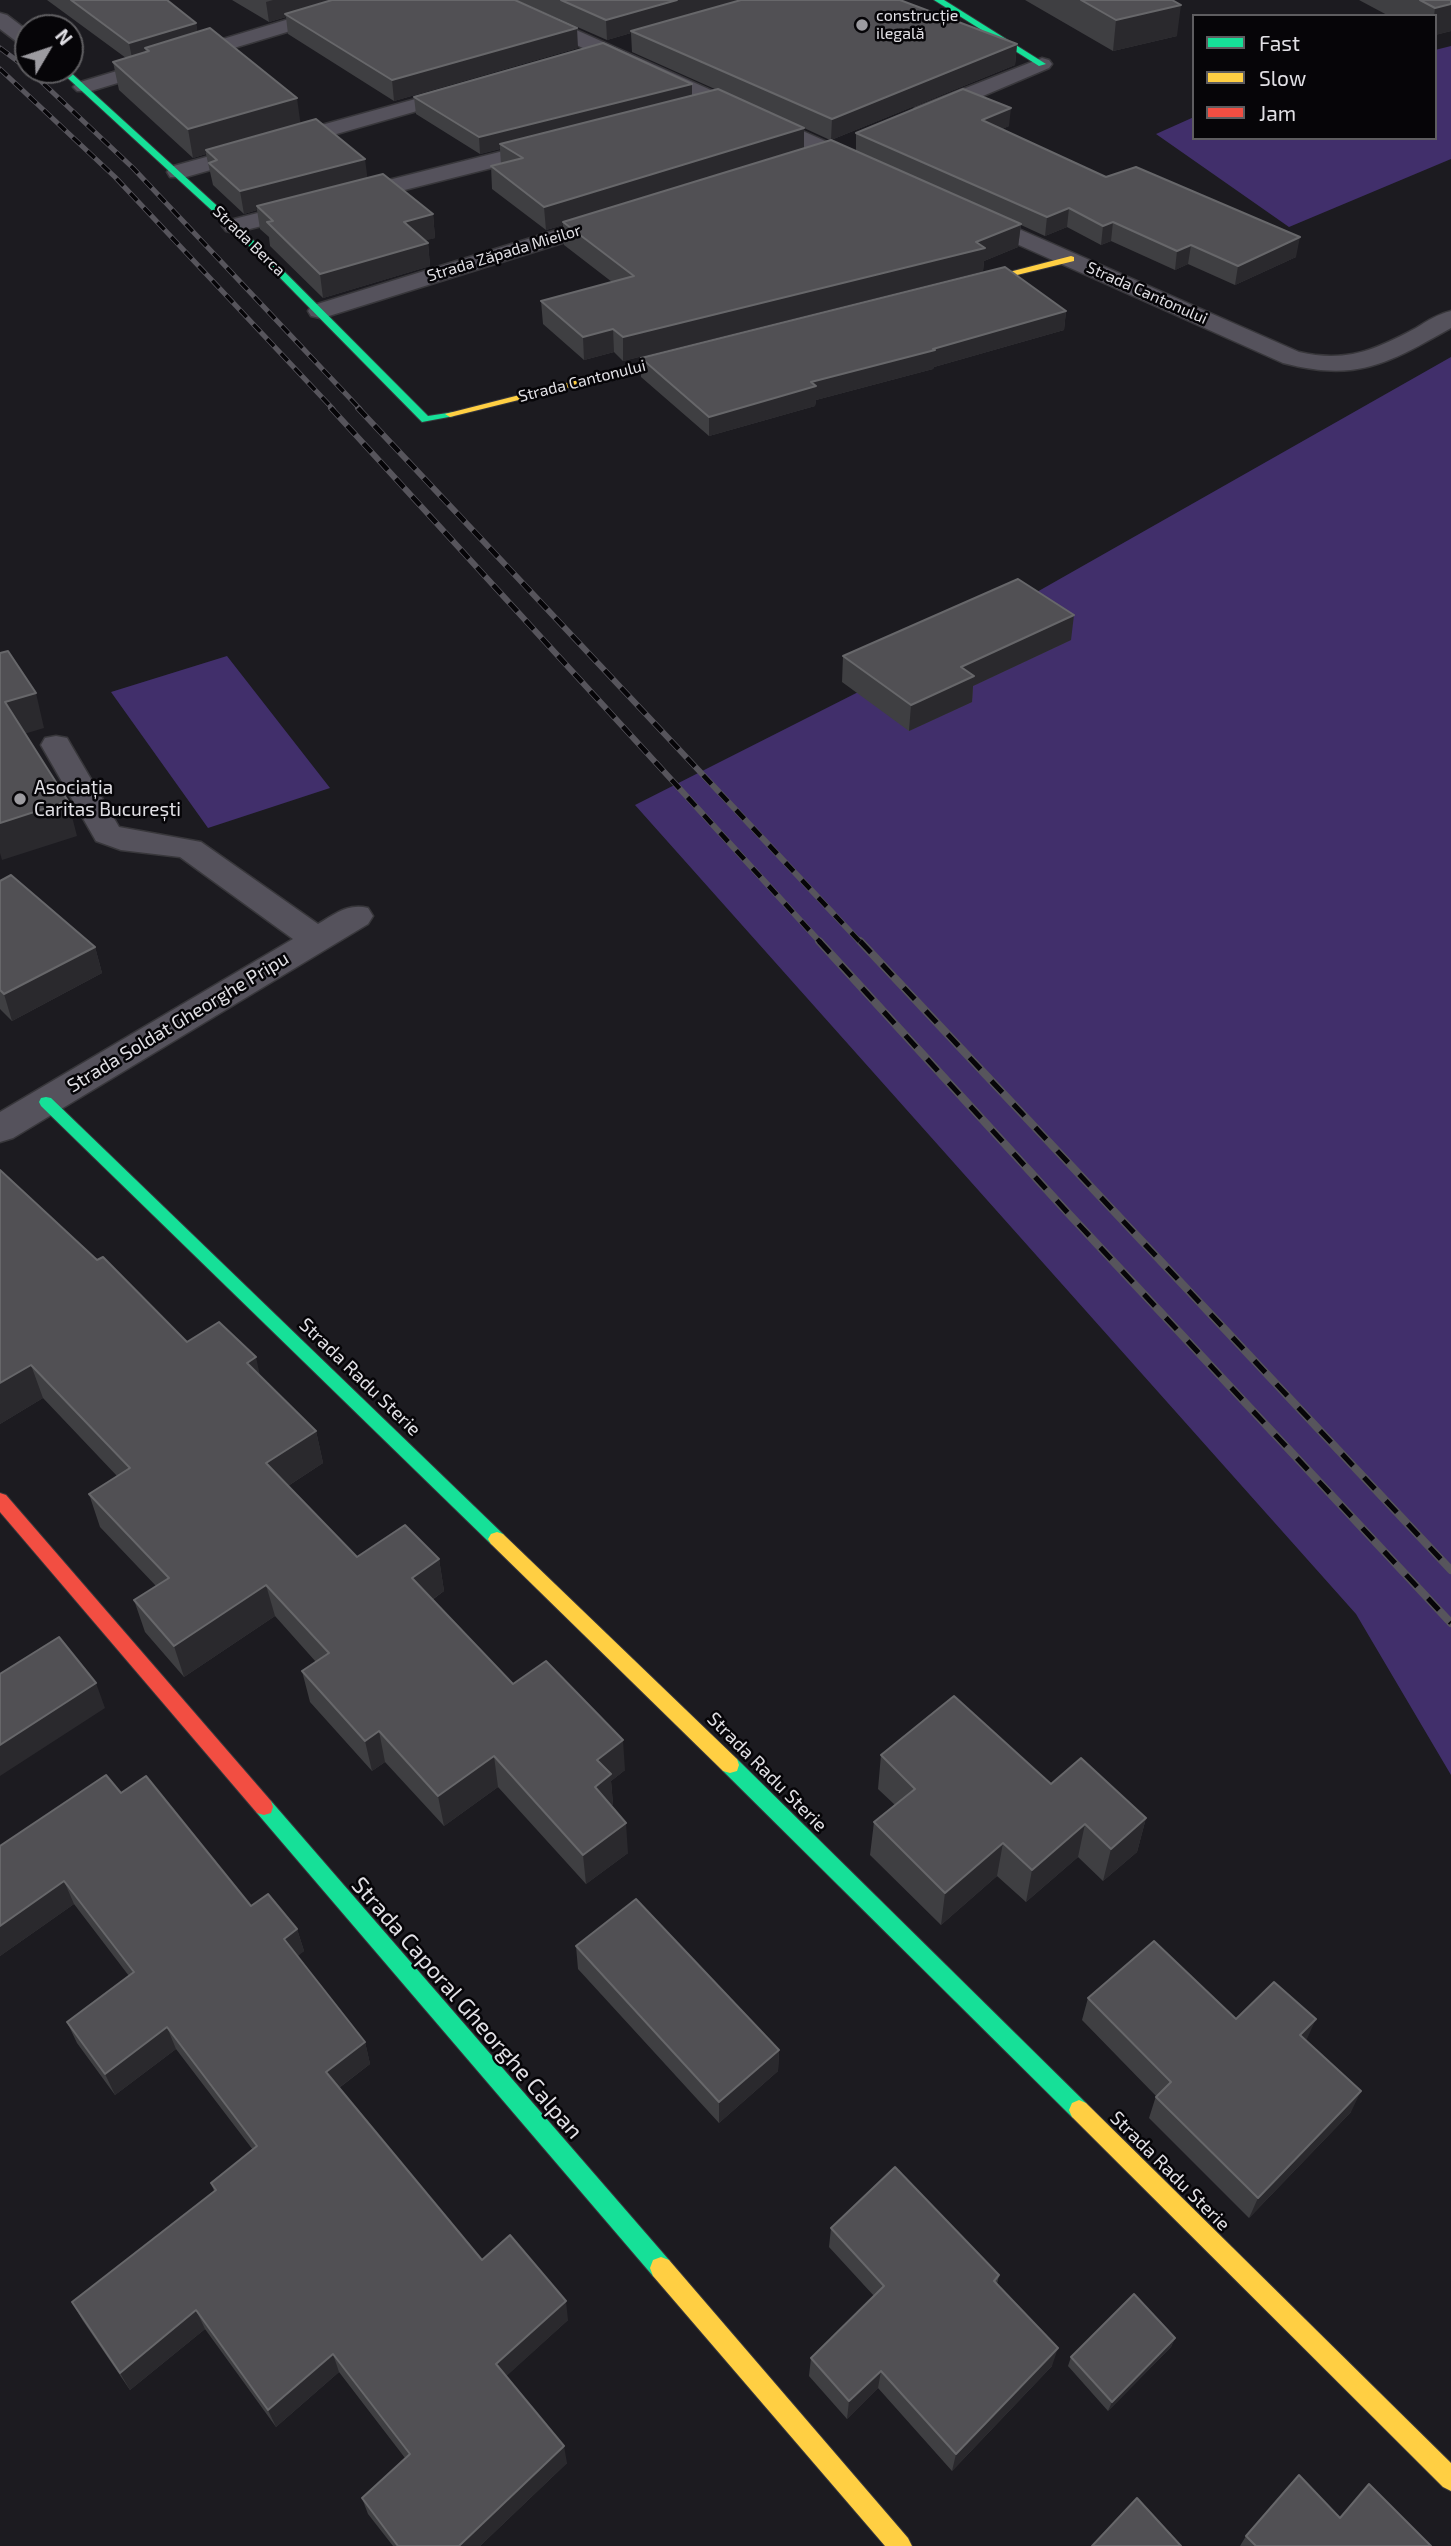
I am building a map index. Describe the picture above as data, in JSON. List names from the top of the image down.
{
  "streets": {
    "street": [
      "Strada Berca",
      "Strada Zăpada Mieilor",
      "Strada Cantonului",
      "Strada Soldat Gheorghe Pripu",
      "Strada Radu Sterie",
      "Strada Caporal Gheorghe Calpan"
    ]
  },
  "crossings": [
    ["Strada Berca", "Strada Zăpada Mieilor"],
    ["Strada Berca", "Strada Cantonului"],
    ["Strada Soldat Gheorghe Pripu", "Strada Radu Sterie"]
  ],
  "places": ["construcție ilegală", "Asociația Caritas București"],
  "legend": ["Fast", "Slow", "Jam"],
  "north": "top right"
}
